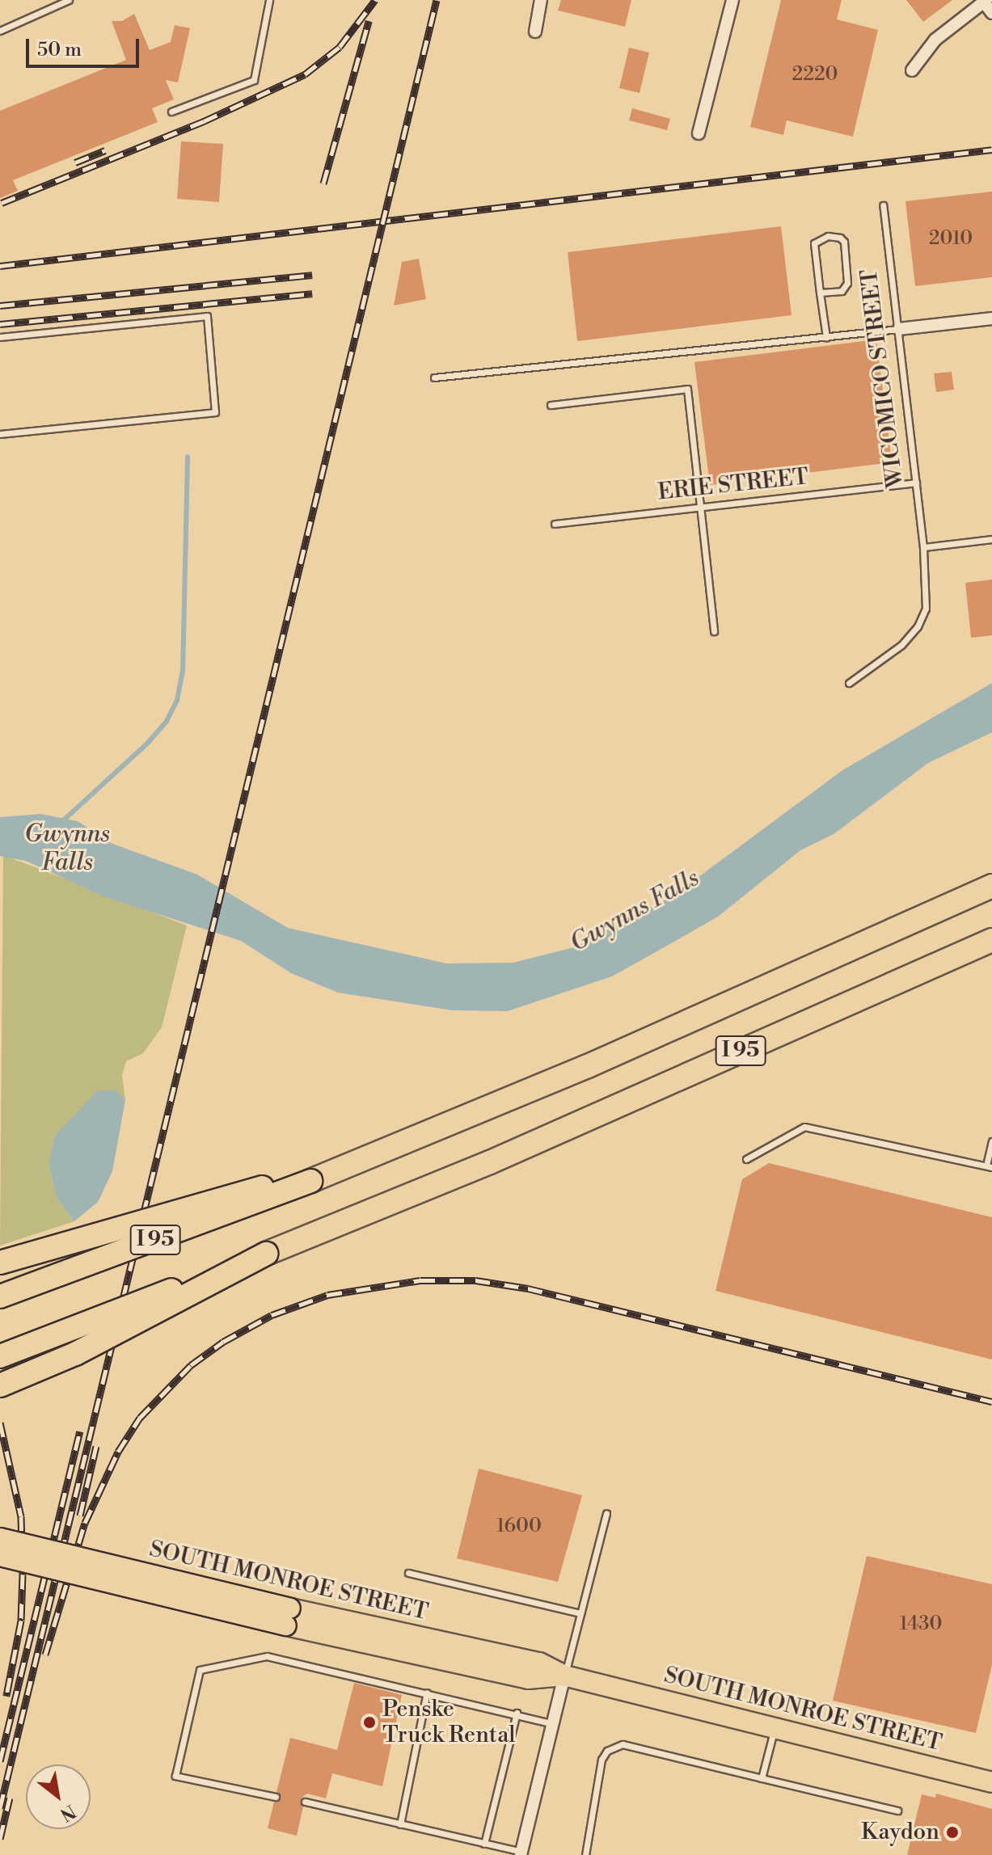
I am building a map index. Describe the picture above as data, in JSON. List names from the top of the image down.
{
  "streets": {
    "highway": ["I 95"],
    "main road": ["SOUTH MONROE STREET"],
    "lane": ["WICOMICO STREET", "ERIE STREET"]
  },
  "crossings": [
    ["WICOMICO STREET", "ERIE STREET"]
  ],
  "water": ["Gwynns Falls"],
  "places": ["Penske Truck Rental", "Kaydon"],
  "house_numbers": [
    "2220",
    "2010",
    "1600",
    "1430"
  ],
  "scale_bar": "50 m",
  "north": "bottom right"
}
